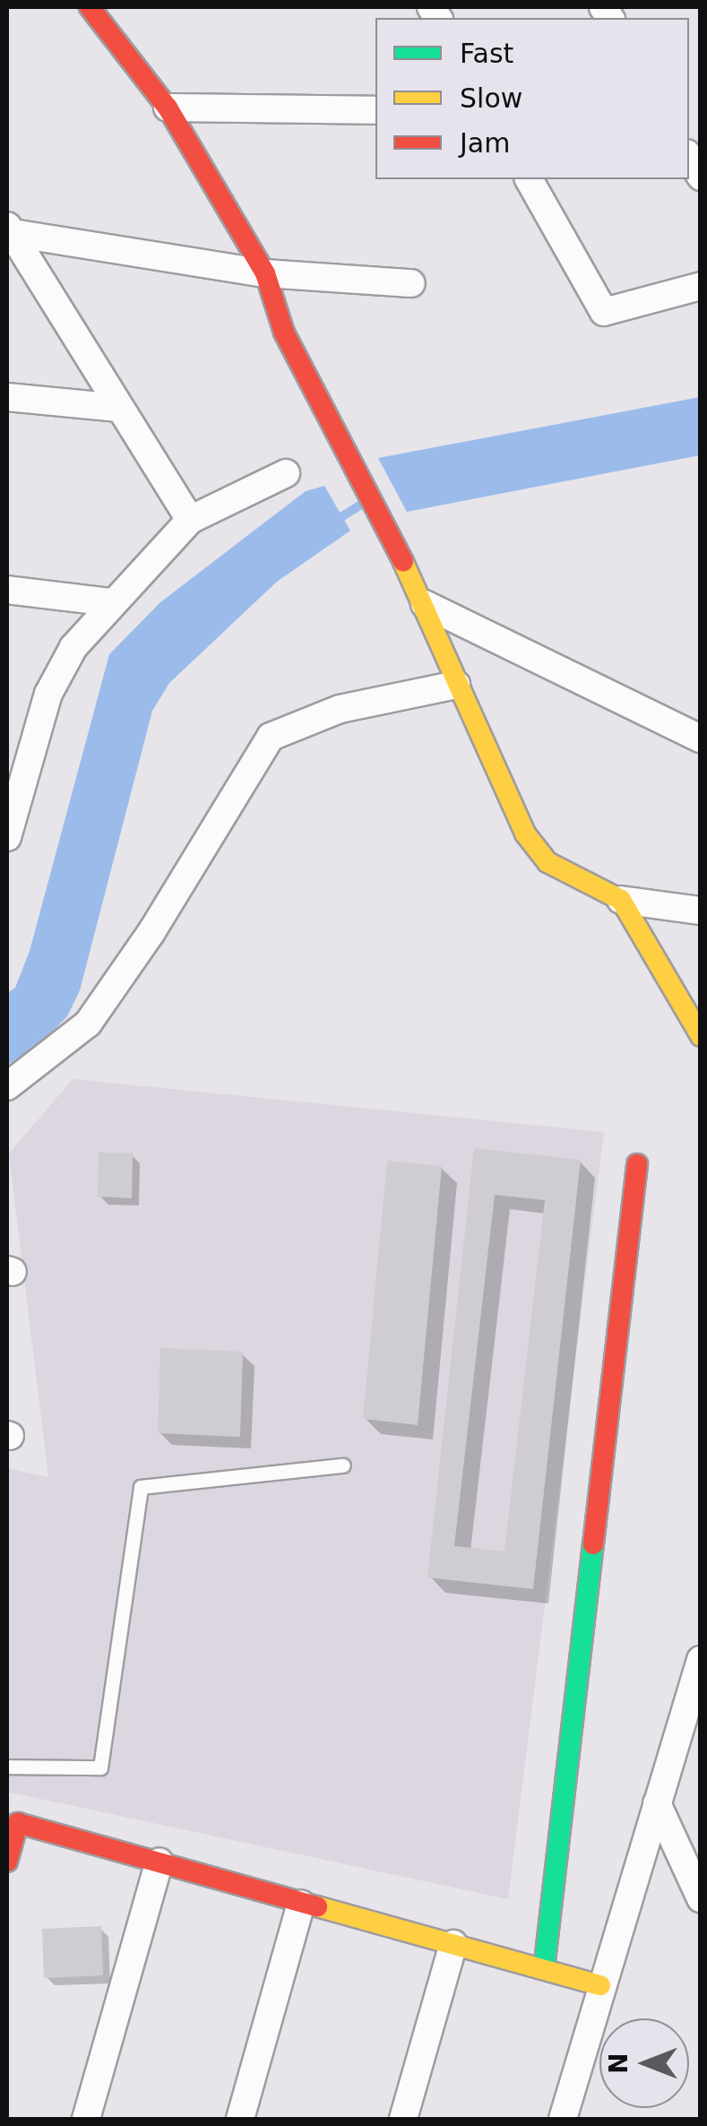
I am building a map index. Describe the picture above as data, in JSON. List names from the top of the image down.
{
  "legend": ["Fast", "Slow", "Jam"],
  "north": "left"
}
